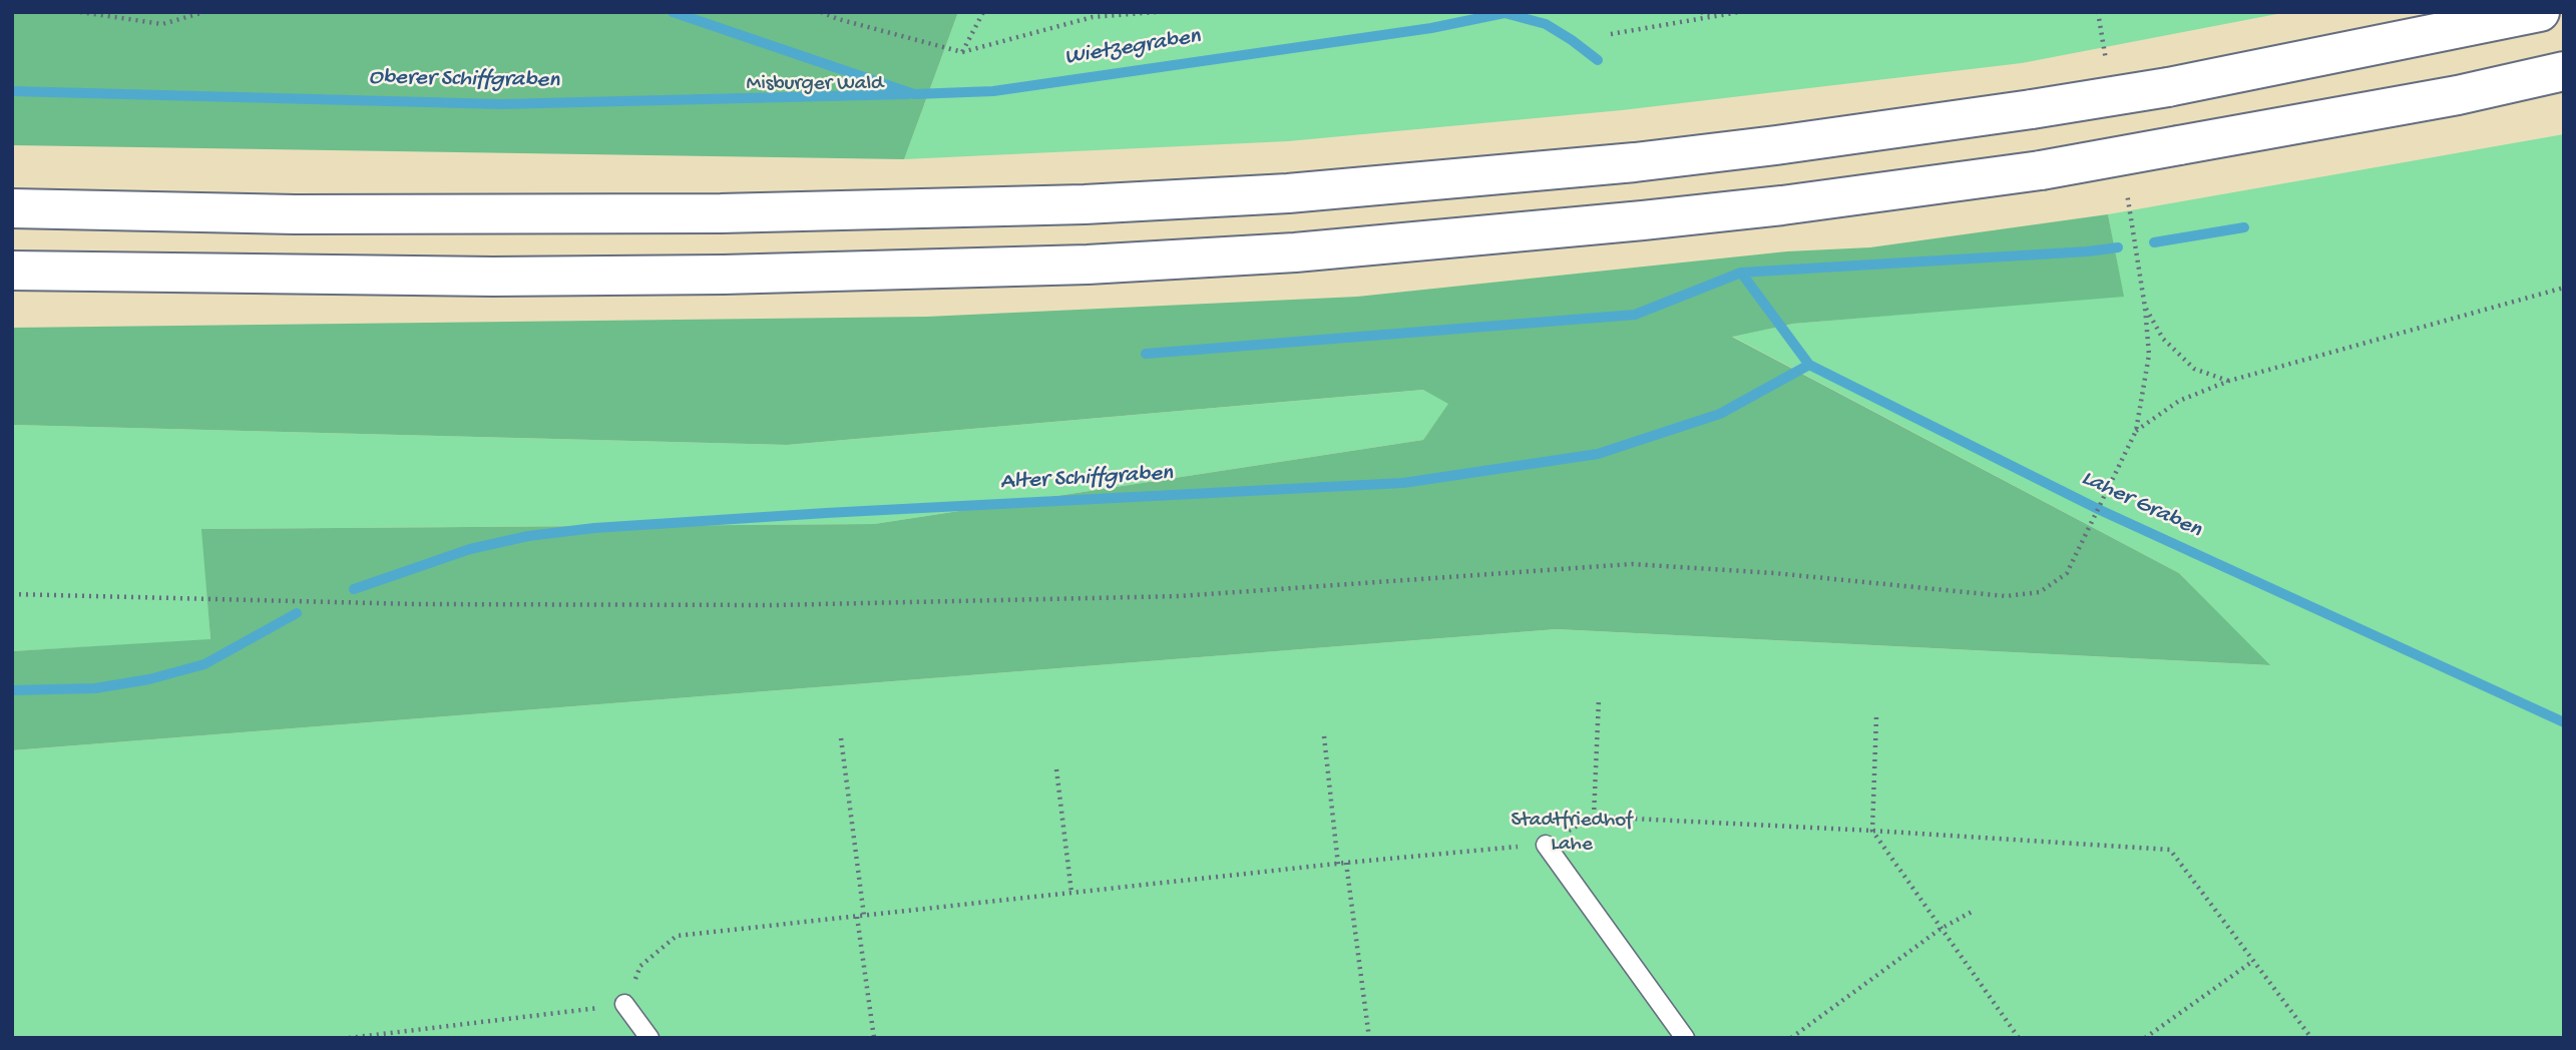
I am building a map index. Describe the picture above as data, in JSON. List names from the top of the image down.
{
  "water": [
    "Wietzegraben",
    "Oberer Schiffgraben",
    "Alter Schiffgraben",
    "Laher Graben"
  ],
  "parks": ["Misburger Wald", "Stadtfriedhof Lahe"]
}
